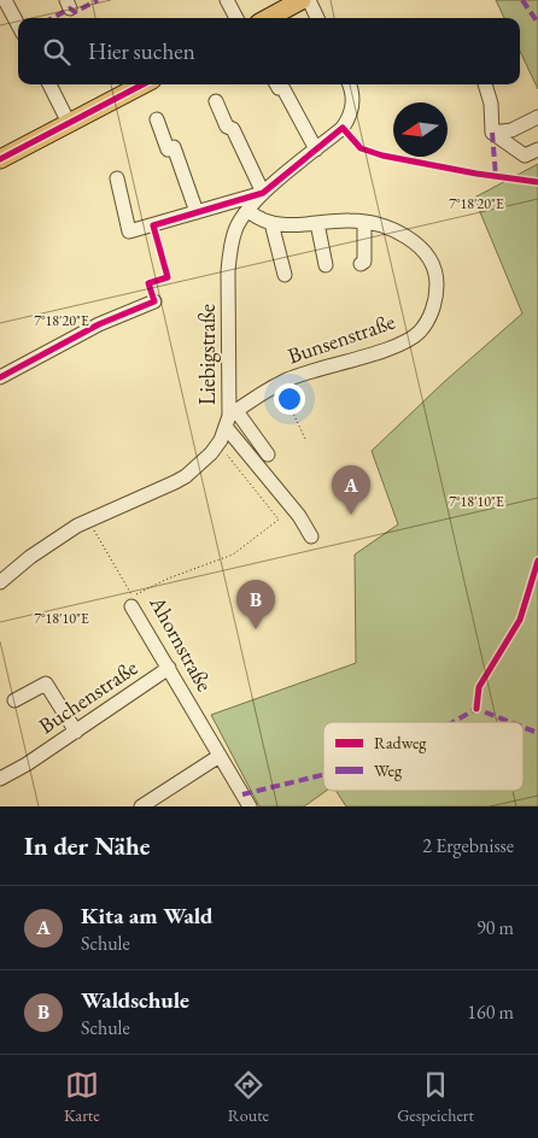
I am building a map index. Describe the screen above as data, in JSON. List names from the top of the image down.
{
  "streets": {
    "street": [
      "Bunsenstraße",
      "Liebigstraße",
      "Ahornstraße",
      "Buchenstraße"
    ]
  },
  "crossings": [
    ["Bunsenstraße", "Liebigstraße"],
    ["Liebigstraße", "Ahornstraße"],
    ["Ahornstraße", "Buchenstraße"]
  ],
  "legend": ["Radweg", "Weg"],
  "north": "left",
  "page": {
    "search": "Hier suchen",
    "pins": ["A", "B"],
    "heading": ["In der Nähe", "2 Ergebnisse"],
    "list": [
      {
        "mark": "A",
        "name": "Kita am Wald",
        "note": "Schule",
        "value": "90 m"
      },
      {
        "mark": "B",
        "name": "Waldschule",
        "note": "Schule",
        "value": "160 m"
      }
    ],
    "nav": ["Karte", "Route", "Gespeichert"]
  },
  "coordinates": ["7°18'20\"E", "7°18'10\"E"]
}
